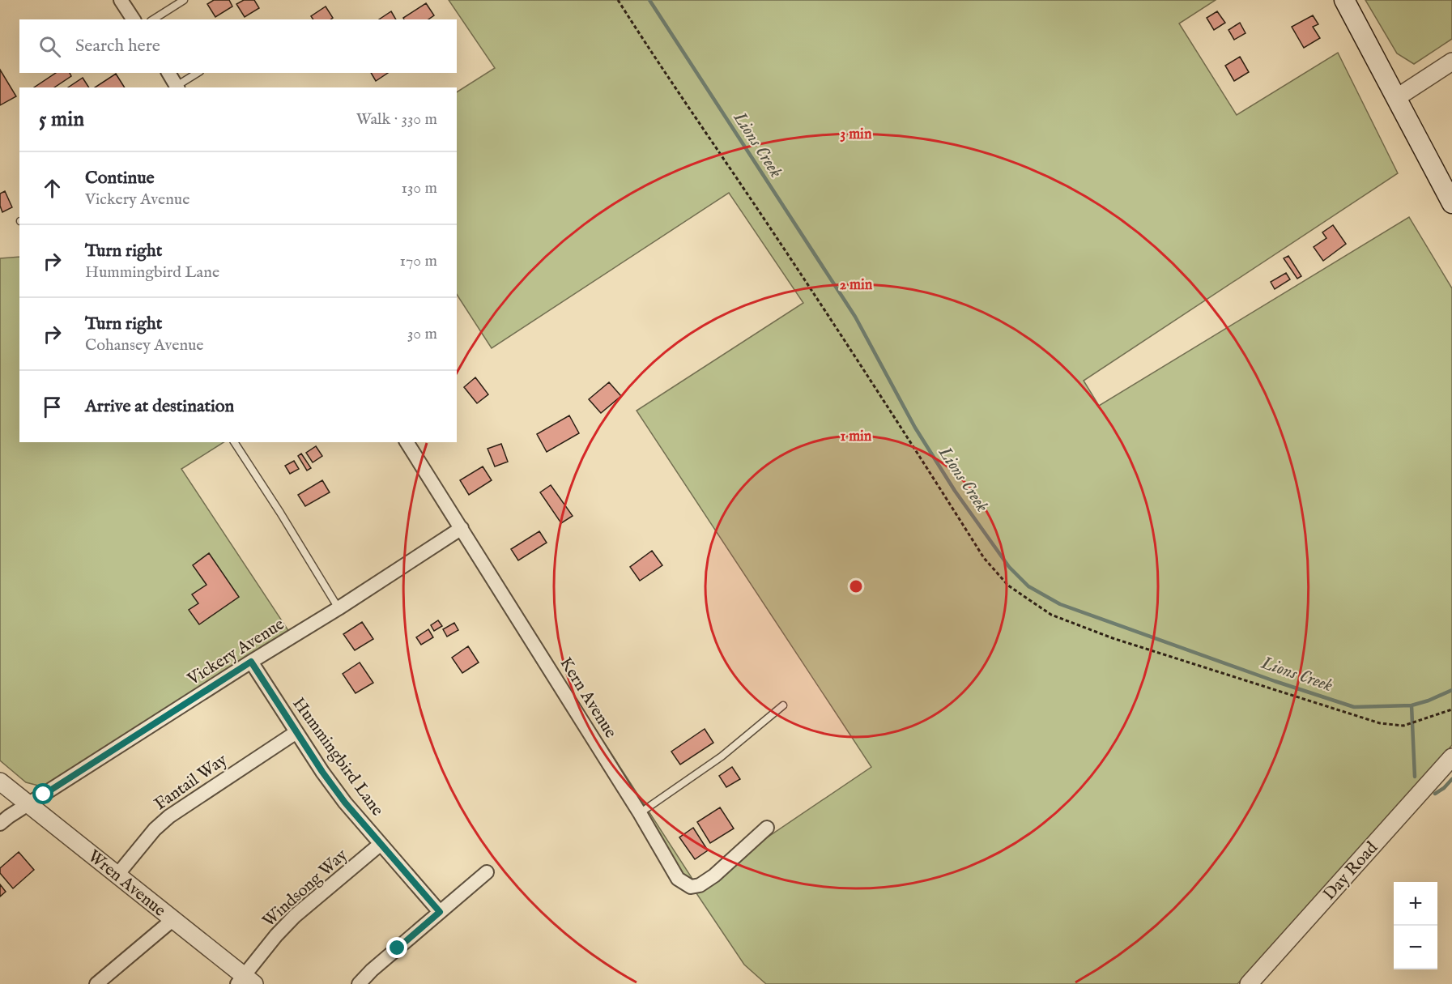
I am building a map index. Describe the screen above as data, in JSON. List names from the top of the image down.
{
  "streets": {
    "street": [
      "Vickery Avenue",
      "Kern Avenue",
      "Hummingbird Lane",
      "Fantail Way",
      "Day Road",
      "Wren Avenue",
      "Windsong Way"
    ]
  },
  "crossings": [
    ["Vickery Avenue", "Kern Avenue"],
    ["Vickery Avenue", "Hummingbird Lane"],
    ["Vickery Avenue", "Wren Avenue"],
    ["Hummingbird Lane", "Fantail Way"],
    ["Hummingbird Lane", "Windsong Way"],
    ["Fantail Way", "Wren Avenue"],
    ["Wren Avenue", "Windsong Way"]
  ],
  "water": ["Lions Creek"],
  "page": {
    "search": "Search here",
    "heading": ["5 min", "Walk · 330 m"],
    "list": [
      ["Continue", "Vickery Avenue", "130 m"],
      ["Turn right", "Hummingbird Lane", "170 m"],
      ["Turn right", "Cohansey Avenue", "30 m"],
      "Arrive at destination"
    ],
    "map_buttons": ["+", "−"]
  },
  "rings": ["3 min", "2 min", "1 min"]
}
